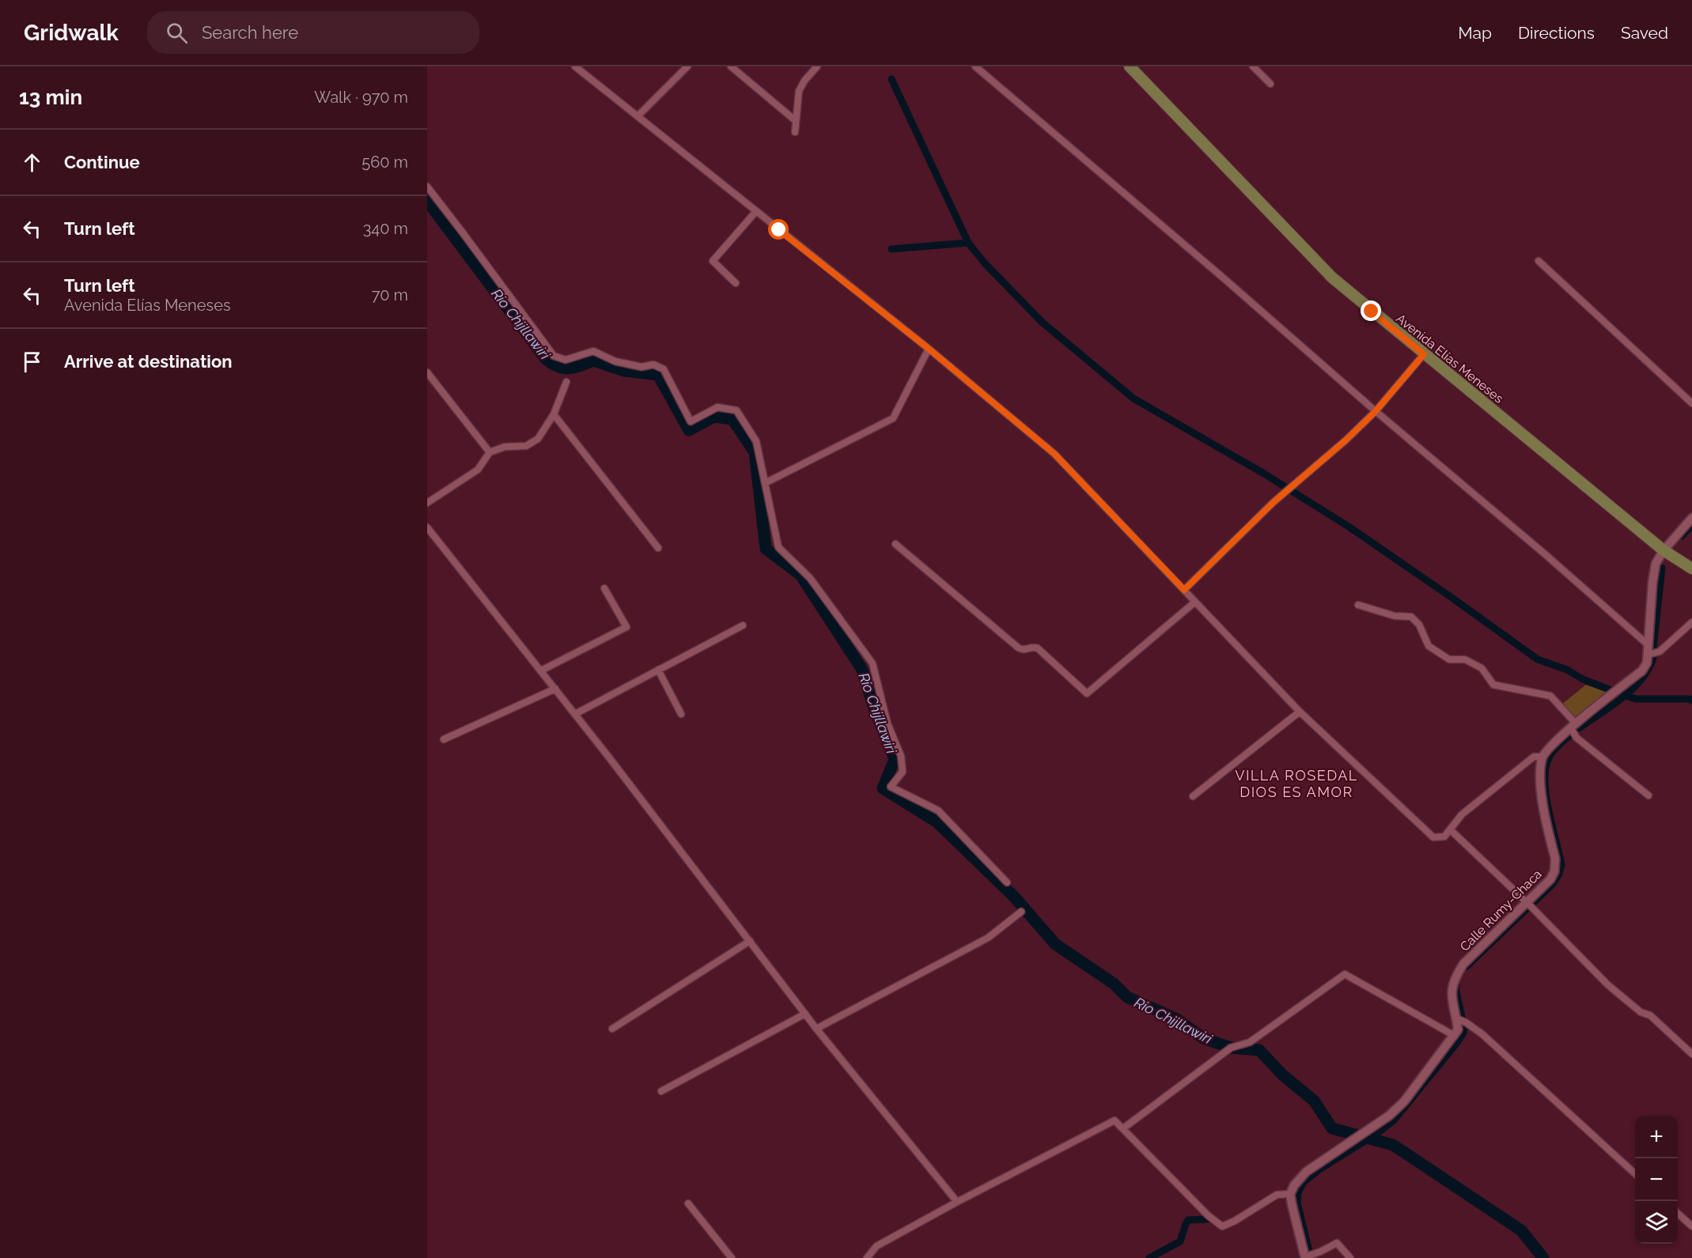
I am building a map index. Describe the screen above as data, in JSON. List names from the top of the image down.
{
  "streets": {
    "main road": ["Avenida Elías Meneses"],
    "street": ["Calle Rumy-Chaca"]
  },
  "districts": ["VILLA ROSEDAL DIOS ES AMOR"],
  "water": ["Río Chijllawiri"],
  "page": {
    "header": "Gridwalk",
    "search": "Search here",
    "nav": ["Map", "Directions", "Saved"],
    "heading": ["13 min", "Walk · 970 m"],
    "list": [
      ["Continue", "560 m"],
      ["Turn left", "340 m"],
      ["Turn left", "Avenida Elías Meneses", "70 m"],
      "Arrive at destination"
    ],
    "map_buttons": ["+", "−"]
  }
}
